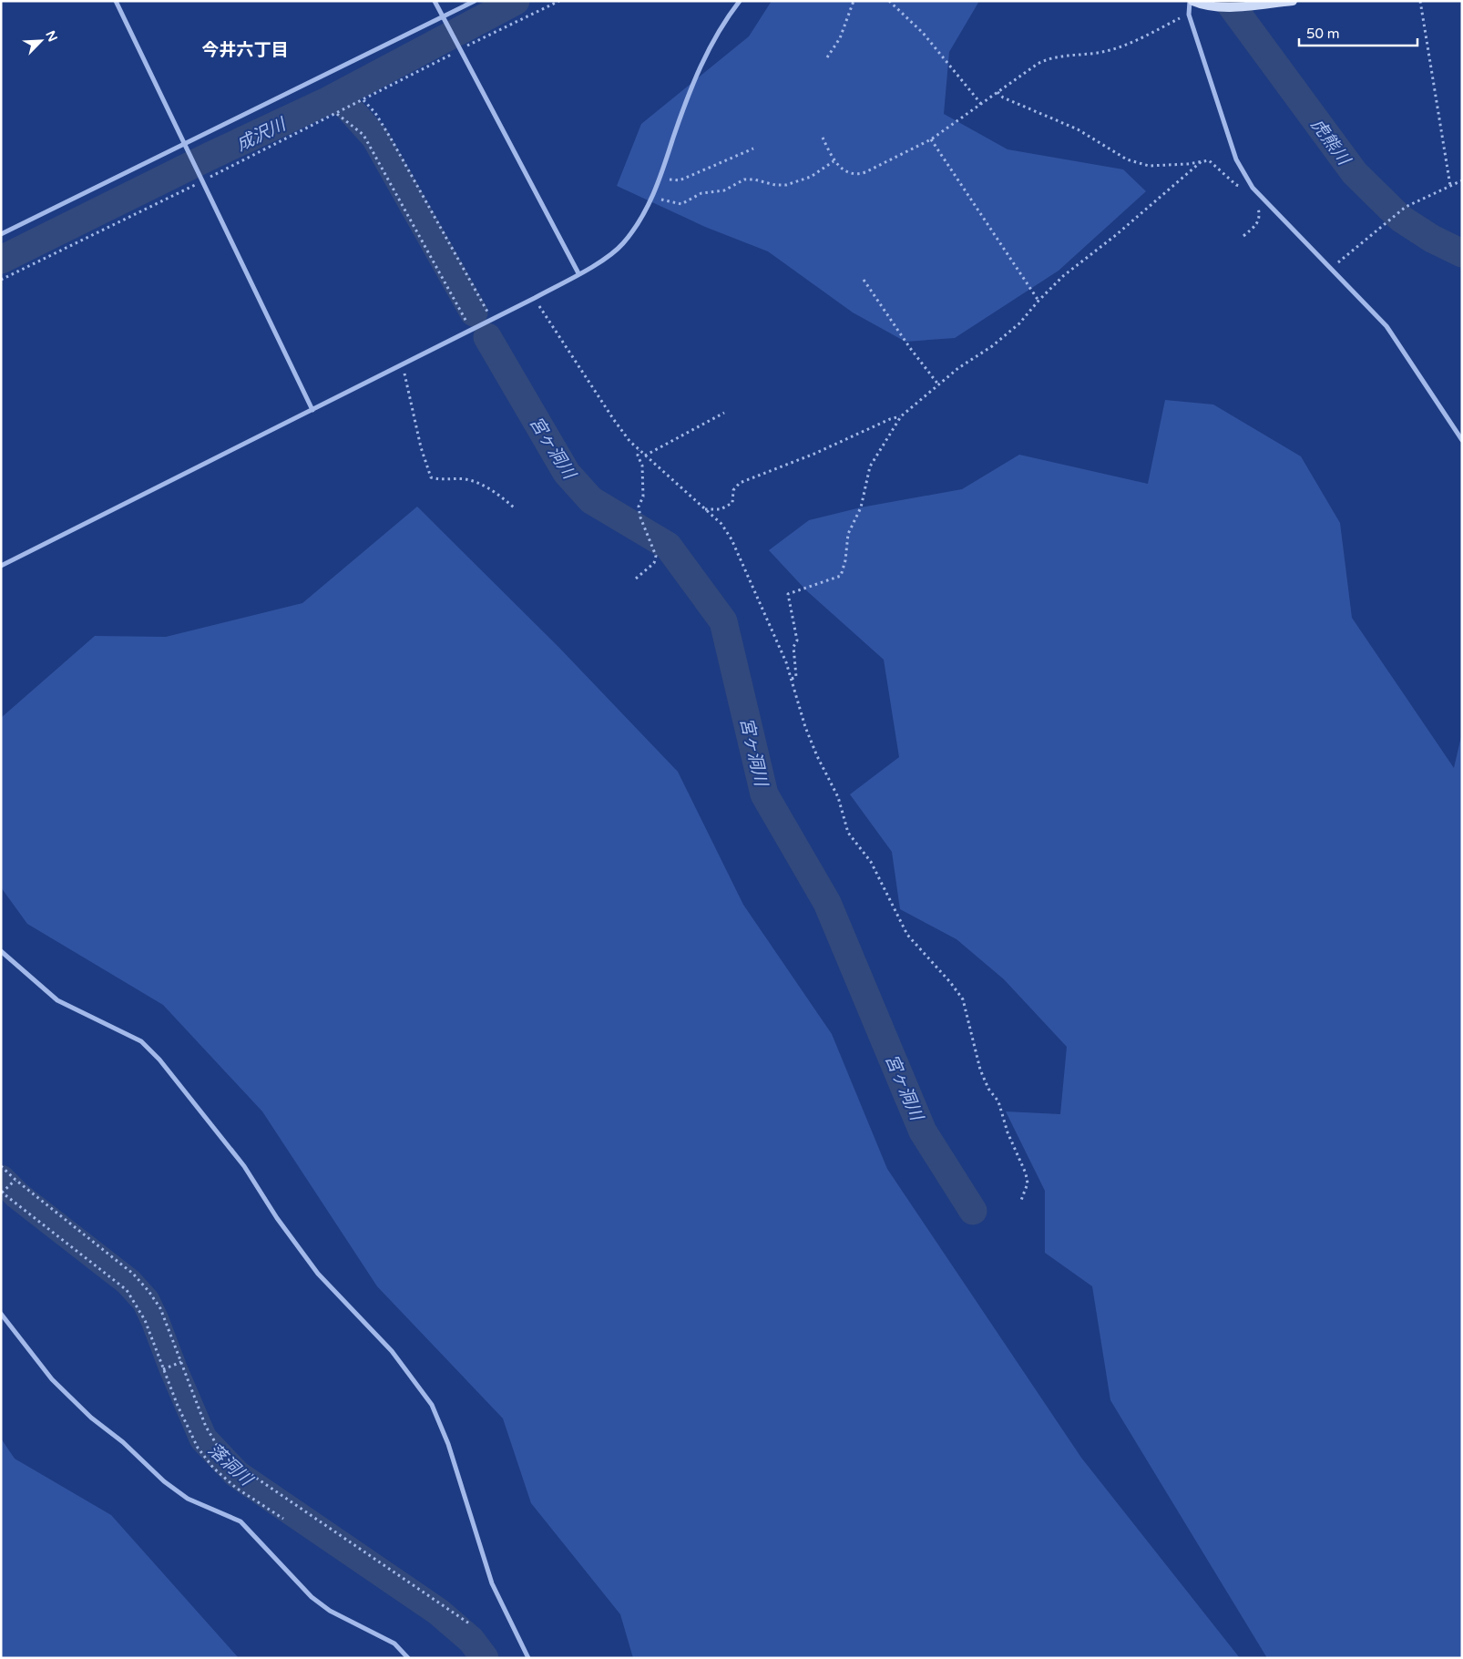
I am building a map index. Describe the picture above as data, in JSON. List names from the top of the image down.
{
  "districts": ["今井六丁目"],
  "water": [
    "成沢川",
    "虎熊川",
    "宮ヶ洞川",
    "落洞川"
  ],
  "scale_bar": "50 m",
  "north": "top right"
}
